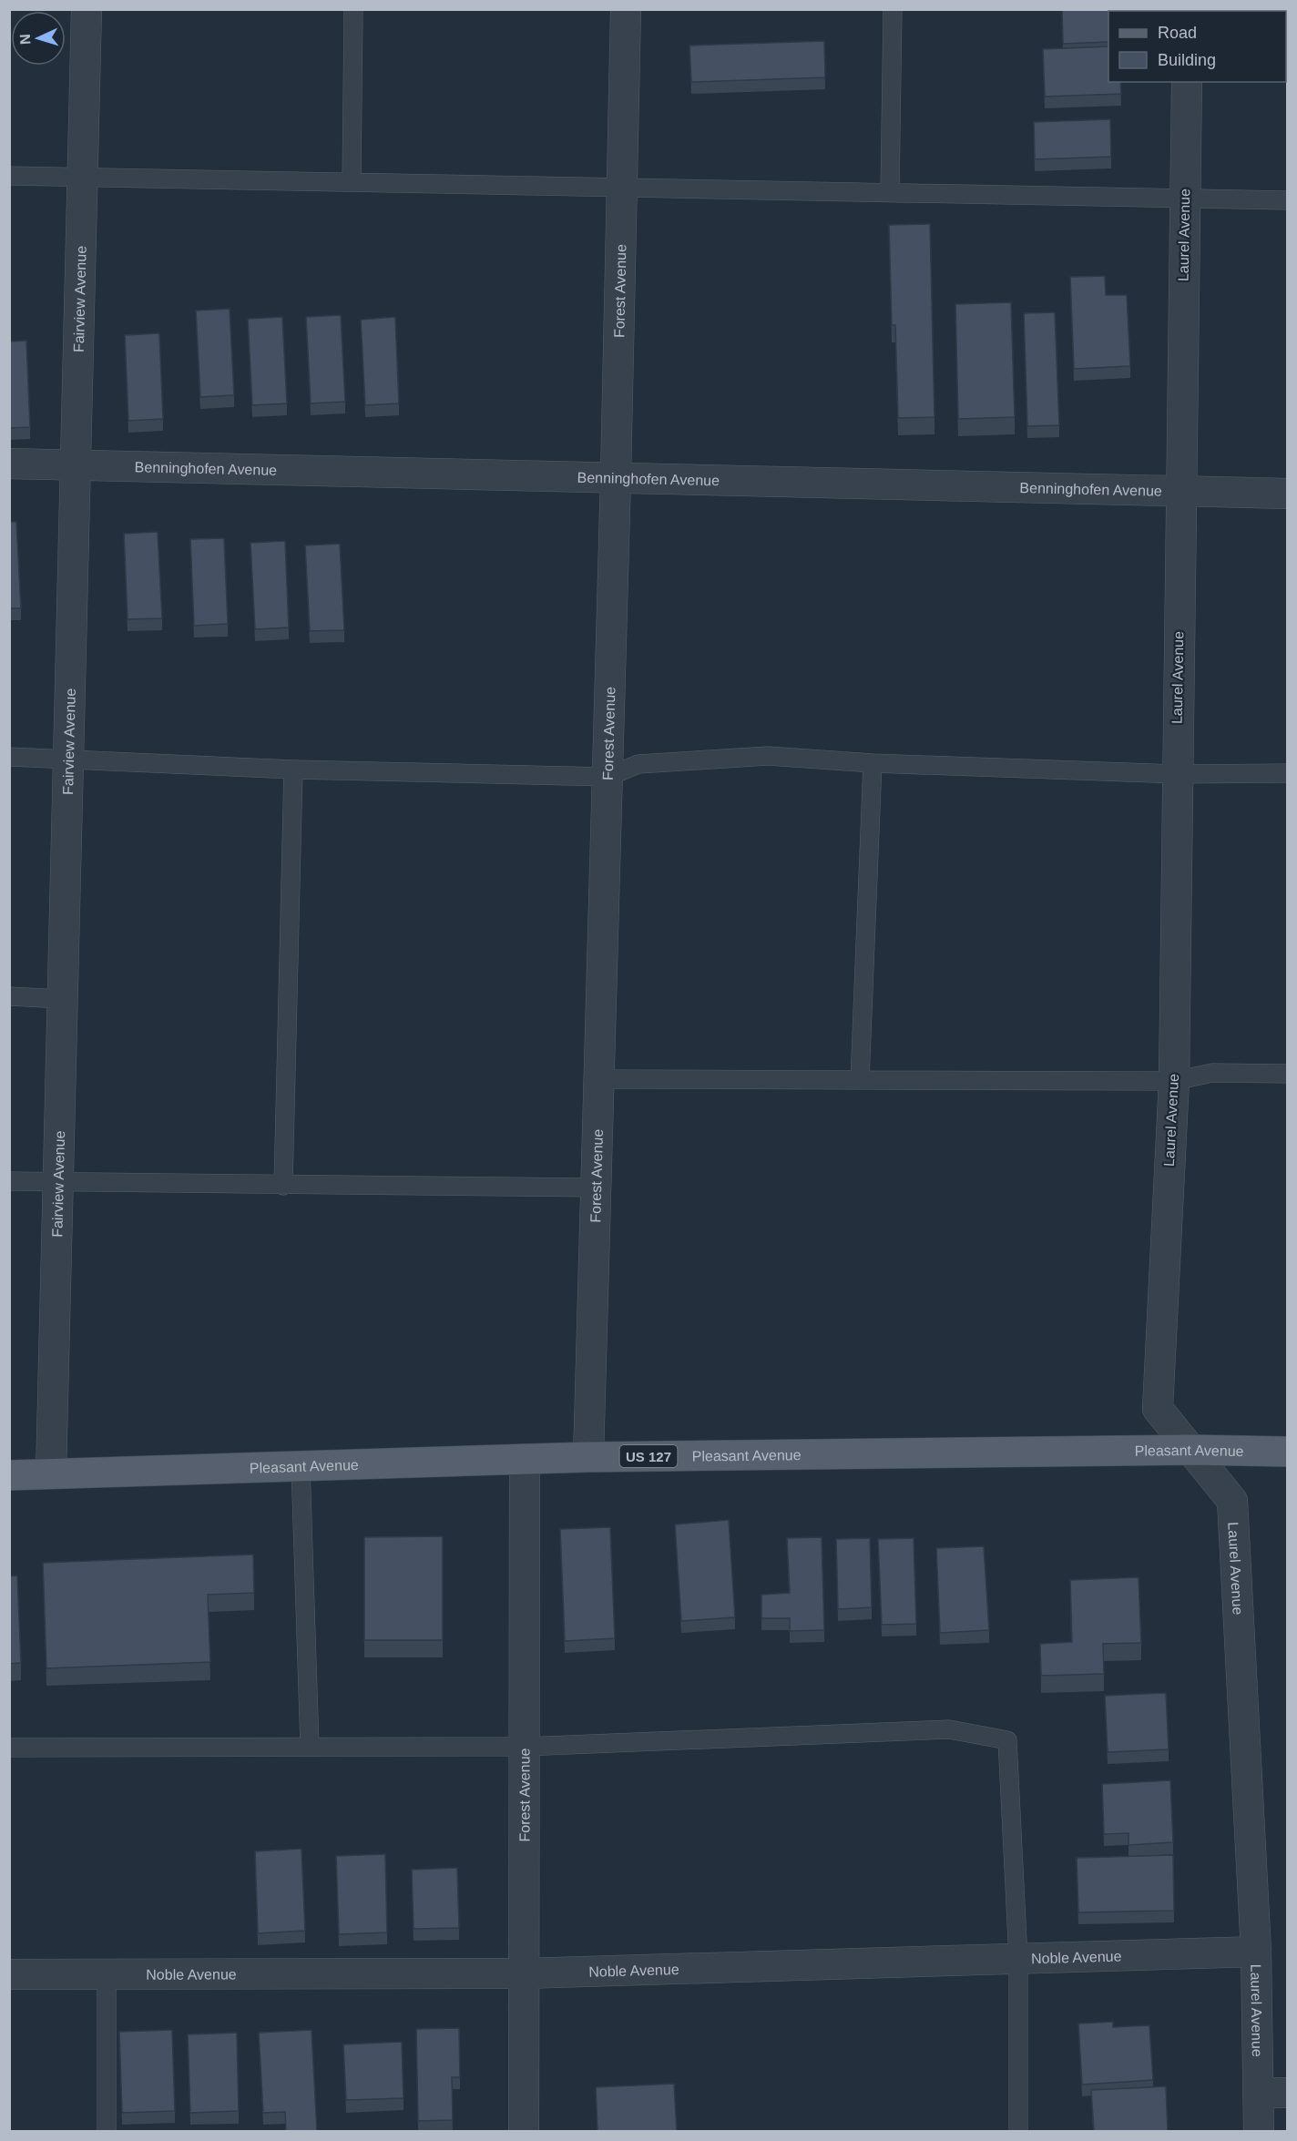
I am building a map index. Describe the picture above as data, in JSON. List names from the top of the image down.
{
  "streets": {
    "main road": ["Pleasant Avenue", "US 127"],
    "street": [
      "Laurel Avenue",
      "Forest Avenue",
      "Fairview Avenue",
      "Benninghofen Avenue",
      "Noble Avenue"
    ]
  },
  "crossings": [
    ["Laurel Avenue", "Benninghofen Avenue"],
    ["Laurel Avenue", "Pleasant Avenue"],
    ["Laurel Avenue", "Noble Avenue"],
    ["Forest Avenue", "Benninghofen Avenue"],
    ["Forest Avenue", "Pleasant Avenue"],
    ["Forest Avenue", "Noble Avenue"],
    ["Fairview Avenue", "Benninghofen Avenue"],
    ["Fairview Avenue", "Pleasant Avenue"]
  ],
  "legend": ["Road", "Building"],
  "north": "left"
}
